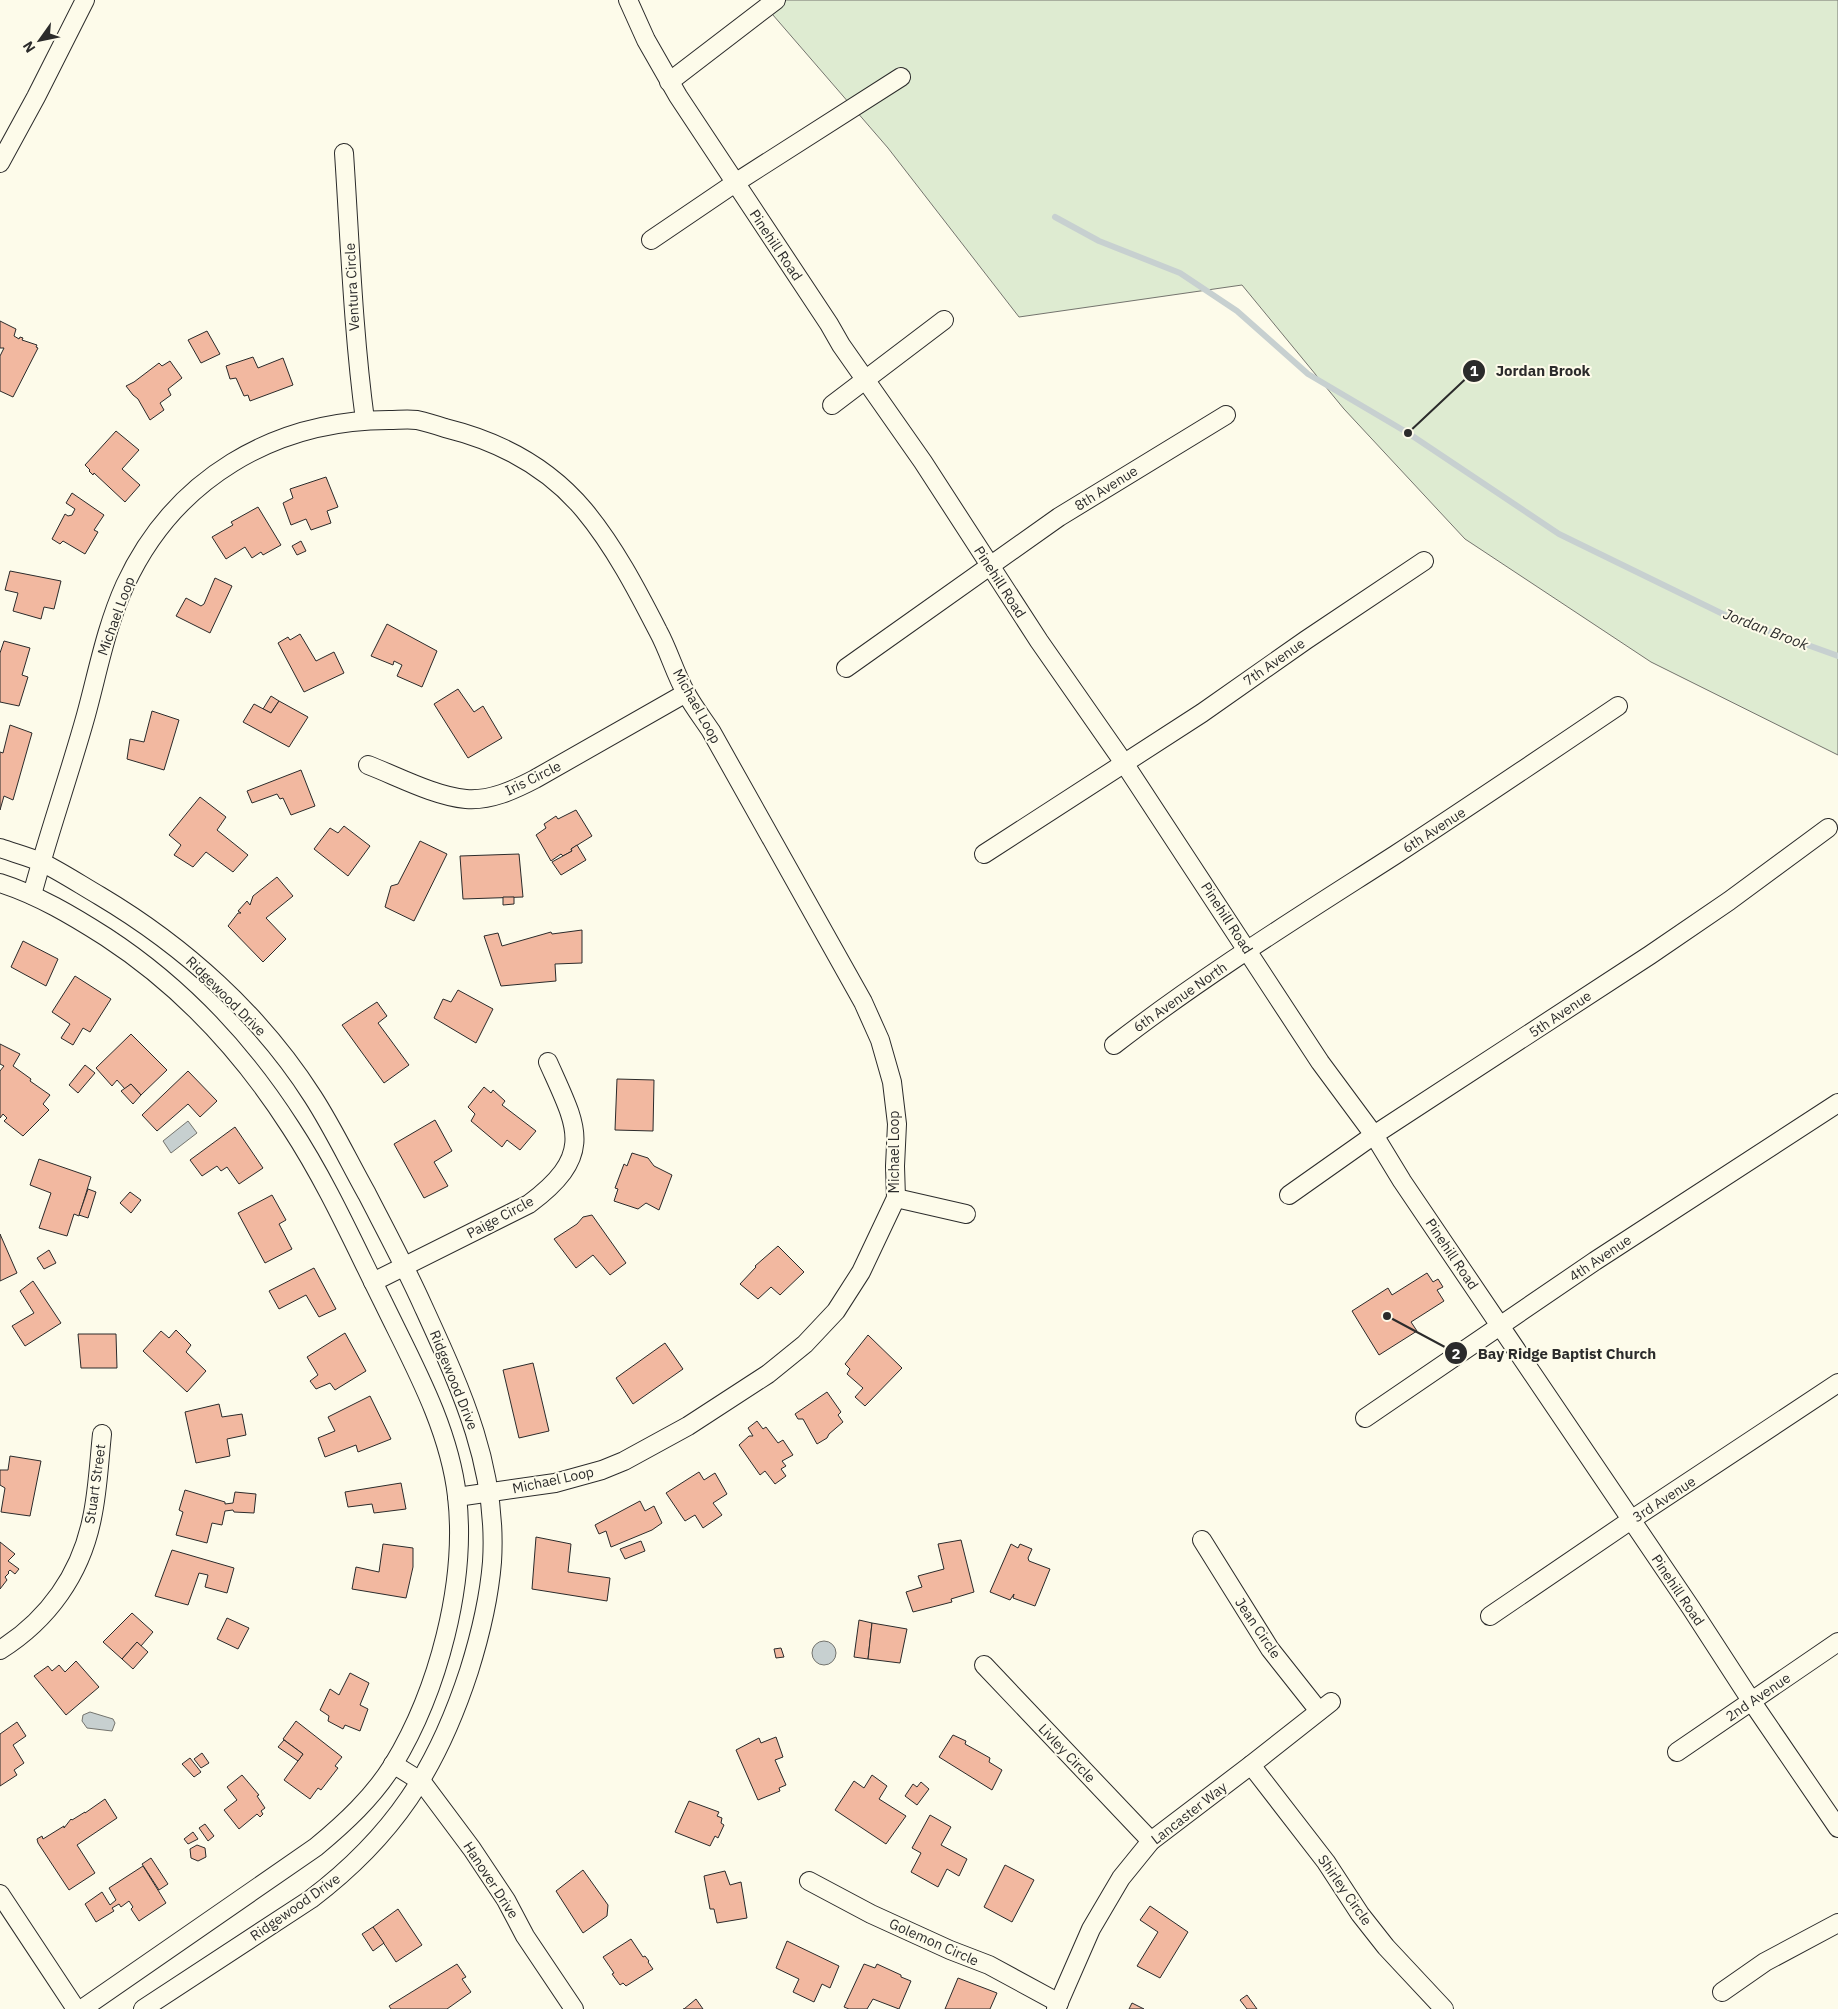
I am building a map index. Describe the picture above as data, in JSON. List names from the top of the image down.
{
  "streets": {
    "street": [
      "Pinehill Road",
      "Ventura Circle",
      "8th Avenue",
      "Michael Loop",
      "7th Avenue",
      "Iris Circle",
      "6th Avenue",
      "Ridgewood Drive",
      "6th Avenue North",
      "5th Avenue",
      "Paige Circle",
      "4th Avenue",
      "Stuart Street",
      "3rd Avenue",
      "Jean Circle",
      "2nd Avenue",
      "Livley Circle",
      "Lancaster Way",
      "Hanover Drive",
      "Shirley Circle",
      "Golemon Circle"
    ]
  },
  "crossings": [
    ["Pinehill Road", "8th Avenue"],
    ["Pinehill Road", "7th Avenue"],
    ["Pinehill Road", "6th Avenue"],
    ["Pinehill Road", "6th Avenue North"],
    ["Pinehill Road", "5th Avenue"],
    ["Pinehill Road", "4th Avenue"],
    ["Pinehill Road", "3rd Avenue"],
    ["Pinehill Road", "2nd Avenue"],
    ["Ventura Circle", "Michael Loop"],
    ["Michael Loop", "Iris Circle"],
    ["Michael Loop", "Ridgewood Drive"],
    ["6th Avenue", "6th Avenue North"],
    ["Ridgewood Drive", "Paige Circle"],
    ["Ridgewood Drive", "Hanover Drive"],
    ["Jean Circle", "Lancaster Way"],
    ["Livley Circle", "Lancaster Way"],
    ["Lancaster Way", "Shirley Circle"],
    ["Lancaster Way", "Golemon Circle"]
  ],
  "water": ["Jordan Brook"],
  "places": ["Jordan Brook", "Bay Ridge Baptist Church"],
  "north": "bottom left"
}
